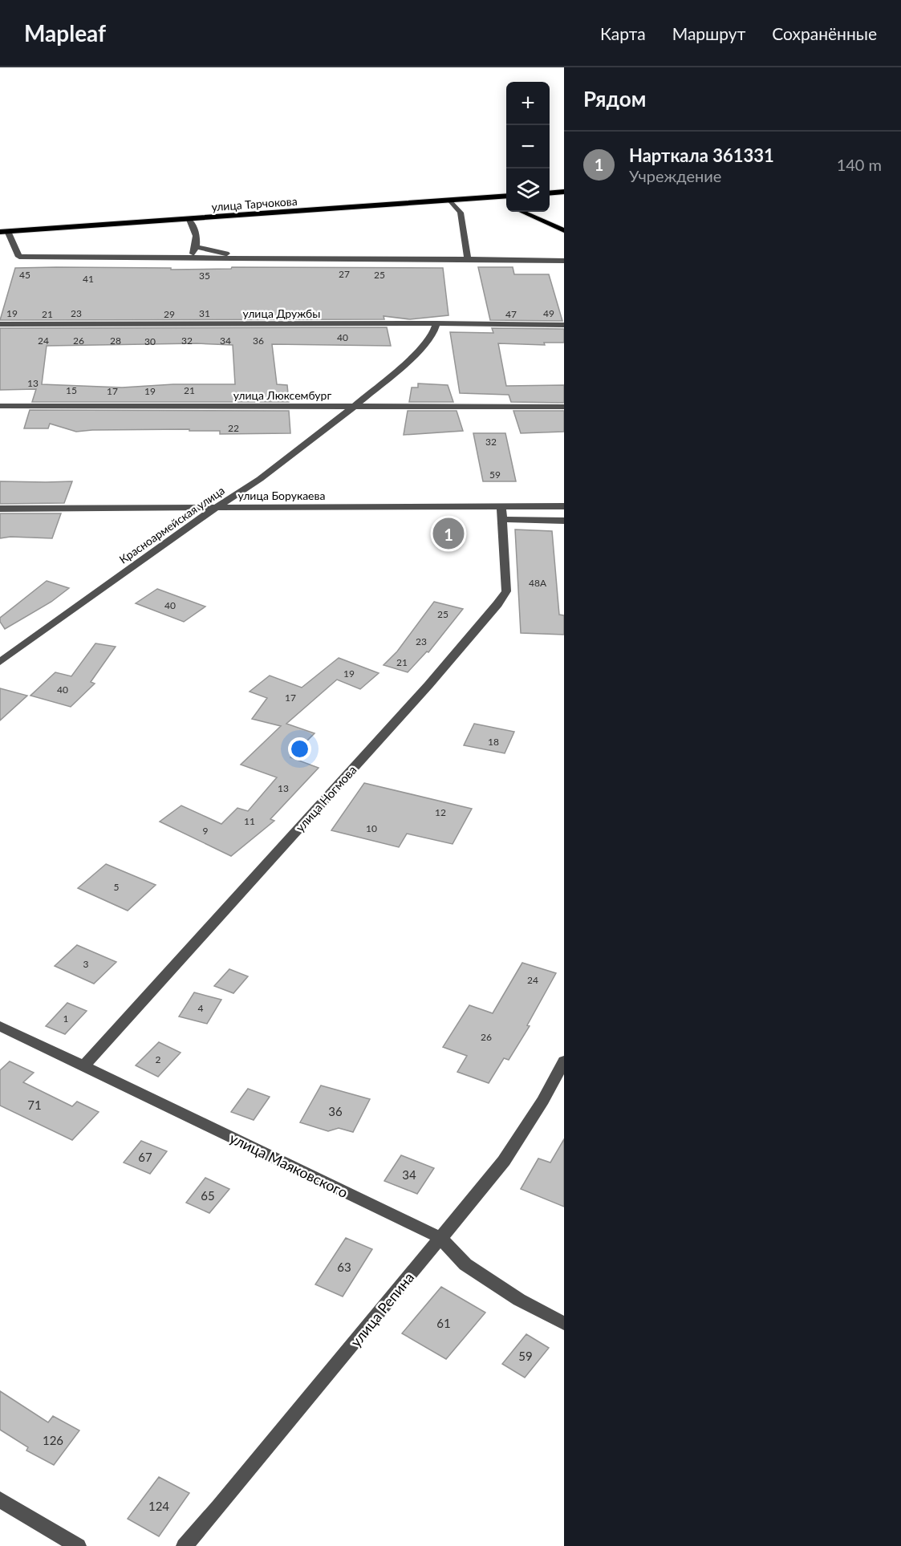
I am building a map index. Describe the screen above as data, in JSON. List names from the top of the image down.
{
  "streets": {
    "main road": ["улица Тарчокова"],
    "street": [
      "улица Дружбы",
      "улица Люксембург",
      "улица Борукаева",
      "Красноармейская улица",
      "улица Ногмова",
      "улица Маяковского",
      "улица Репина"
    ]
  },
  "crossings": [
    ["улица Дружбы", "Красноармейская улица"],
    ["улица Люксембург", "Красноармейская улица"],
    ["улица Борукаева", "Красноармейская улица"],
    ["улица Борукаева", "улица Ногмова"],
    ["улица Ногмова", "улица Маяковского"],
    ["улица Маяковского", "улица Репина"]
  ],
  "house_numbers": [
    "27",
    "45",
    "25",
    "35",
    "41",
    "19",
    "23",
    "31",
    "49",
    "21",
    "29",
    "47",
    "40",
    "24",
    "26",
    "28",
    "32",
    "34",
    "36",
    "30",
    "13",
    "15",
    "21",
    "17",
    "19",
    "22",
    "32",
    "59",
    "48А",
    "40",
    "25",
    "23",
    "21",
    "19",
    "40",
    "17",
    "18",
    "13",
    "12",
    "11",
    "10",
    "9",
    "5",
    "3",
    "24",
    "4",
    "1",
    "26",
    "2",
    "71",
    "36",
    "67",
    "34",
    "65",
    "63",
    "61",
    "59",
    "126",
    "124"
  ],
  "page": {
    "header": "Mapleaf",
    "nav": ["Карта", "Маршрут", "Сохранённые"],
    "heading": "Рядом",
    "map_buttons": ["+", "−"],
    "list": [
      {
        "mark": "1",
        "name": "Нарткала 361331",
        "note": "Учреждение",
        "value": "140 m"
      }
    ],
    "pins": "1"
  }
}
